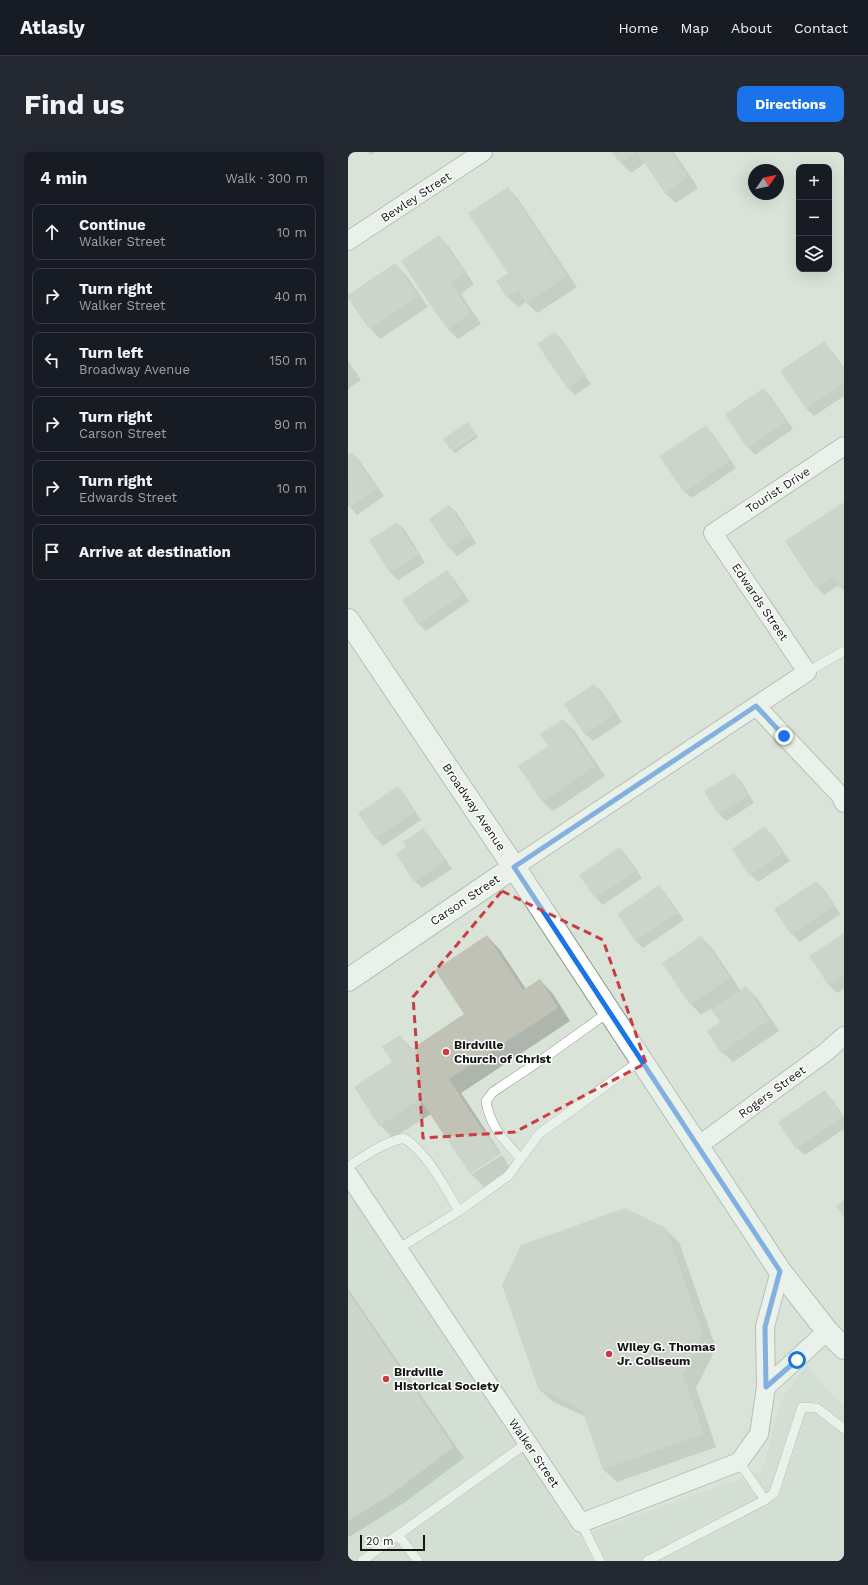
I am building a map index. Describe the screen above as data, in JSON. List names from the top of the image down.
{
  "streets": {
    "main road": ["Broadway Avenue", "Carson Street"],
    "street": [
      "Bewley Street",
      "Tourist Drive",
      "Edwards Street",
      "Rogers Street",
      "Walker Street"
    ]
  },
  "crossings": [
    ["Tourist Drive", "Edwards Street"],
    ["Edwards Street", "Carson Street"],
    ["Broadway Avenue", "Carson Street"],
    ["Broadway Avenue", "Rogers Street"]
  ],
  "places": ["Birdville Church of Christ", "Wiley G. Thomas Jr. Coliseum", "Birdville Historical Society"],
  "scale_bar": "20 m",
  "north": "top right",
  "page": {
    "header": "Atlasly",
    "nav": [
      "Home",
      "Map",
      "About",
      "Contact"
    ],
    "buttons": "Directions",
    "title": "Find us",
    "heading": ["4 min", "Walk · 300 m"],
    "map_buttons": ["+", "−"],
    "list": [
      ["Continue", "Walker Street", "10 m"],
      ["Turn right", "Walker Street", "40 m"],
      ["Turn left", "Broadway Avenue", "150 m"],
      ["Turn right", "Carson Street", "90 m"],
      ["Turn right", "Edwards Street", "10 m"],
      "Arrive at destination"
    ],
    "scale": "20 m"
  }
}
